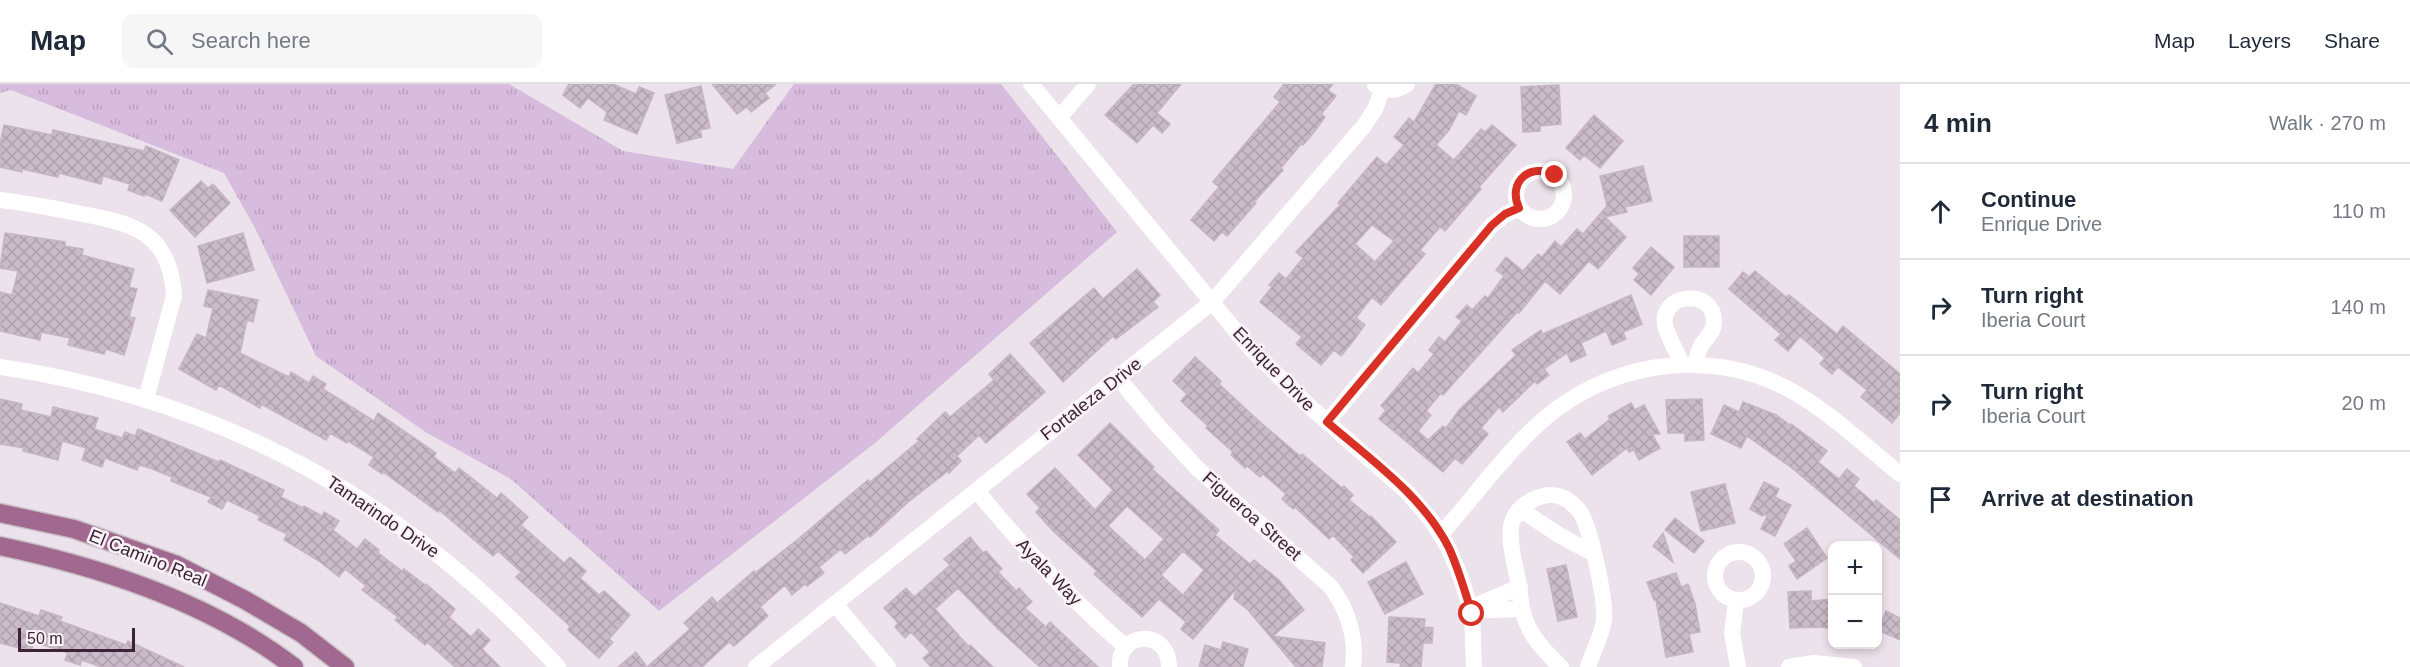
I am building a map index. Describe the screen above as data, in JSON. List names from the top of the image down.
{
  "streets": {
    "main road": ["El Camino Real"],
    "street": [
      "Enrique Drive",
      "Fortaleza Drive",
      "Figueroa Street",
      "Tamarindo Drive",
      "Ayala Way"
    ]
  },
  "crossings": [
    ["Enrique Drive", "Fortaleza Drive"],
    ["Fortaleza Drive", "Figueroa Street"],
    ["Fortaleza Drive", "Ayala Way"]
  ],
  "scale_bar": "50 m",
  "page": {
    "header": "Map",
    "search": "Search here",
    "nav": ["Map", "Layers", "Share"],
    "heading": ["4 min", "Walk · 270 m"],
    "list": [
      ["Continue", "Enrique Drive", "110 m"],
      ["Turn right", "Iberia Court", "140 m"],
      ["Turn right", "Iberia Court", "20 m"],
      "Arrive at destination"
    ],
    "map_buttons": ["+", "−"],
    "scale": "50 m"
  }
}
